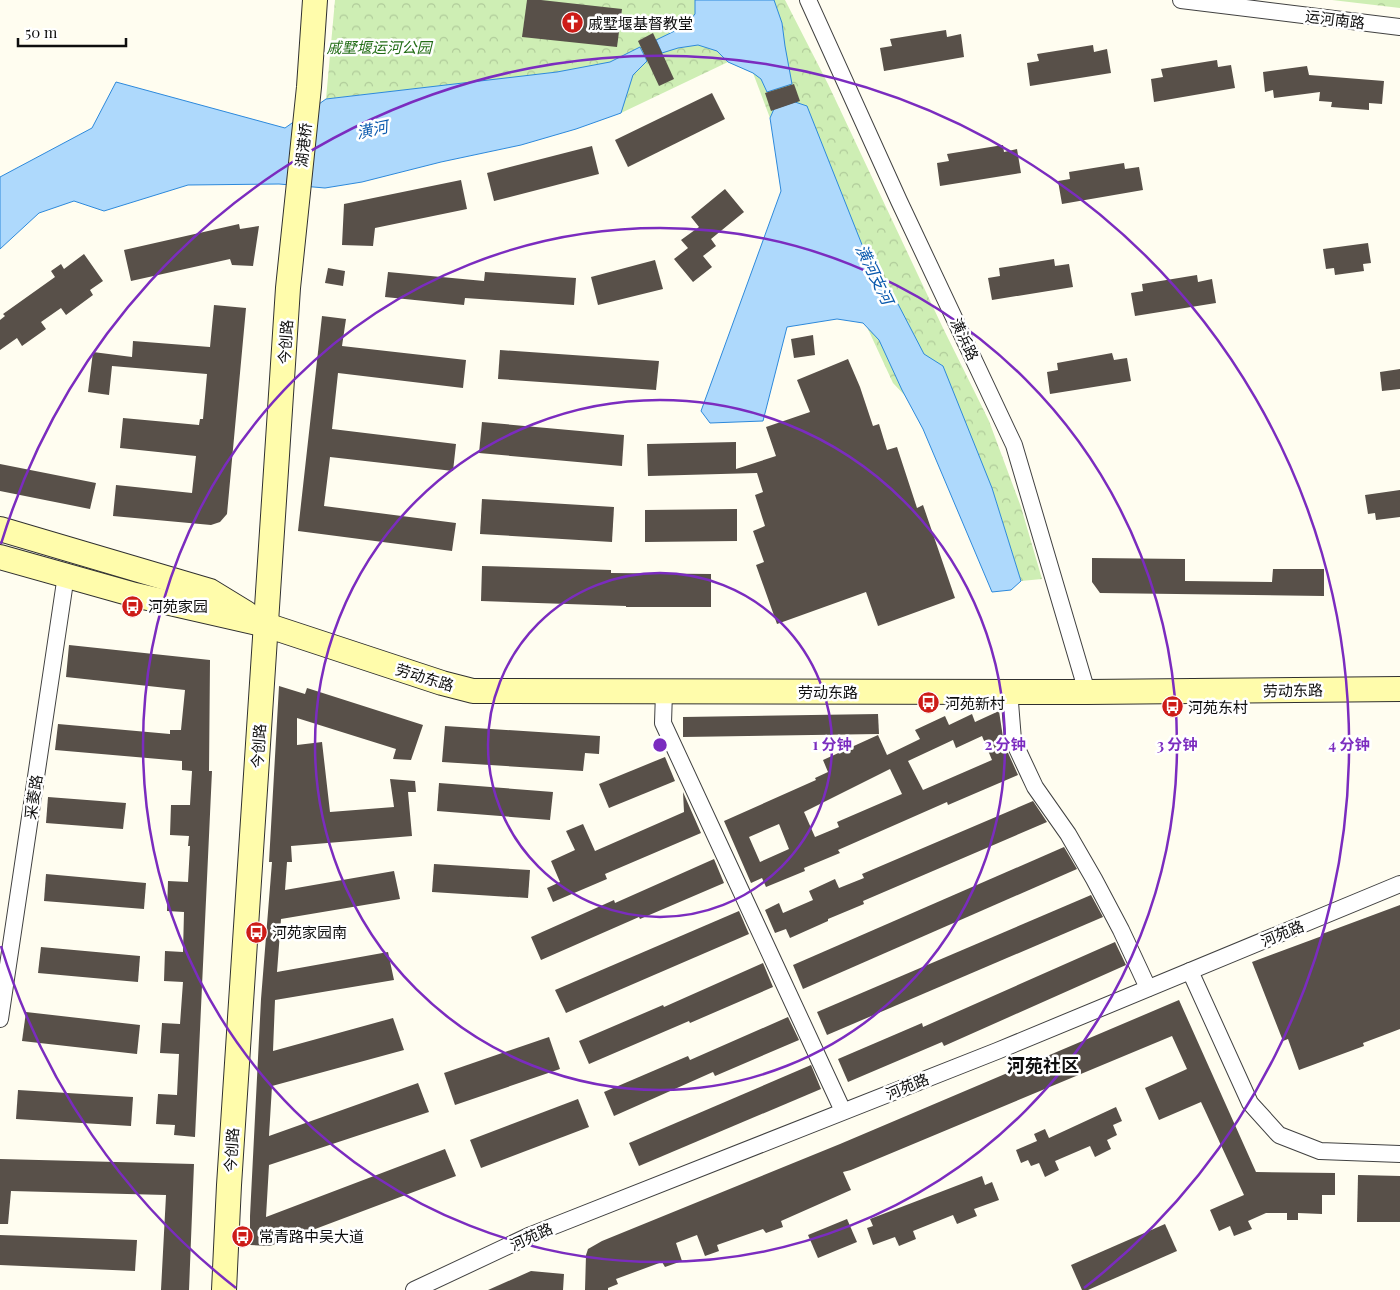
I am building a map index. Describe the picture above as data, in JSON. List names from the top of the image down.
{
  "streets": {
    "main road": ["湖港桥", "今创路", "劳动东路"],
    "street": [
      "运河南路",
      "潢浜路",
      "采菱路",
      "河苑路"
    ]
  },
  "crossings": [
    ["湖港桥", "今创路"],
    ["潢浜路", "劳动东路"],
    ["今创路", "劳动东路"],
    ["劳动东路", "采菱路"]
  ],
  "districts": ["河苑社区"],
  "water": ["潢河", "潢河支河"],
  "parks": ["戚墅堰运河公园"],
  "places": {
    "church": ["戚墅堰基督教堂"],
    "bus stop": [
      "河苑家园",
      "河苑新村",
      "河苑东村",
      "河苑家园南",
      "常青路中吴大道"
    ]
  },
  "scale_bar": "50 m",
  "rings": [
    "1 分钟",
    "2 分钟",
    "3 分钟",
    "4 分钟"
  ]
}
